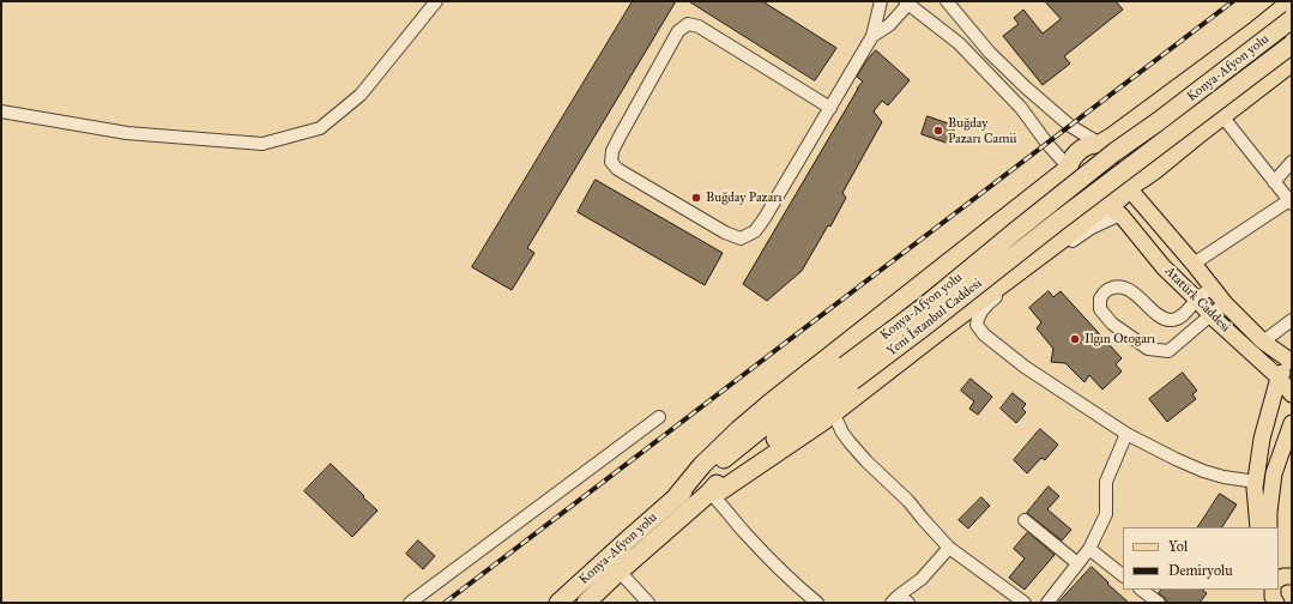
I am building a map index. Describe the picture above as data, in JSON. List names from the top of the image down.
{
  "streets": {
    "highway": ["Konya-Afyon yolu", "Yeni İstanbul Caddesi"],
    "main road": ["Atatürk Caddesi"]
  },
  "crossings": [
    ["Konya-Afyon yolu", "Yeni İstanbul Caddesi"]
  ],
  "places": ["Buğday Pazarı Camii", "Buğday Pazarı", "Ilgın Otogarı"],
  "legend": ["Yol", "Demiryolu"]
}
